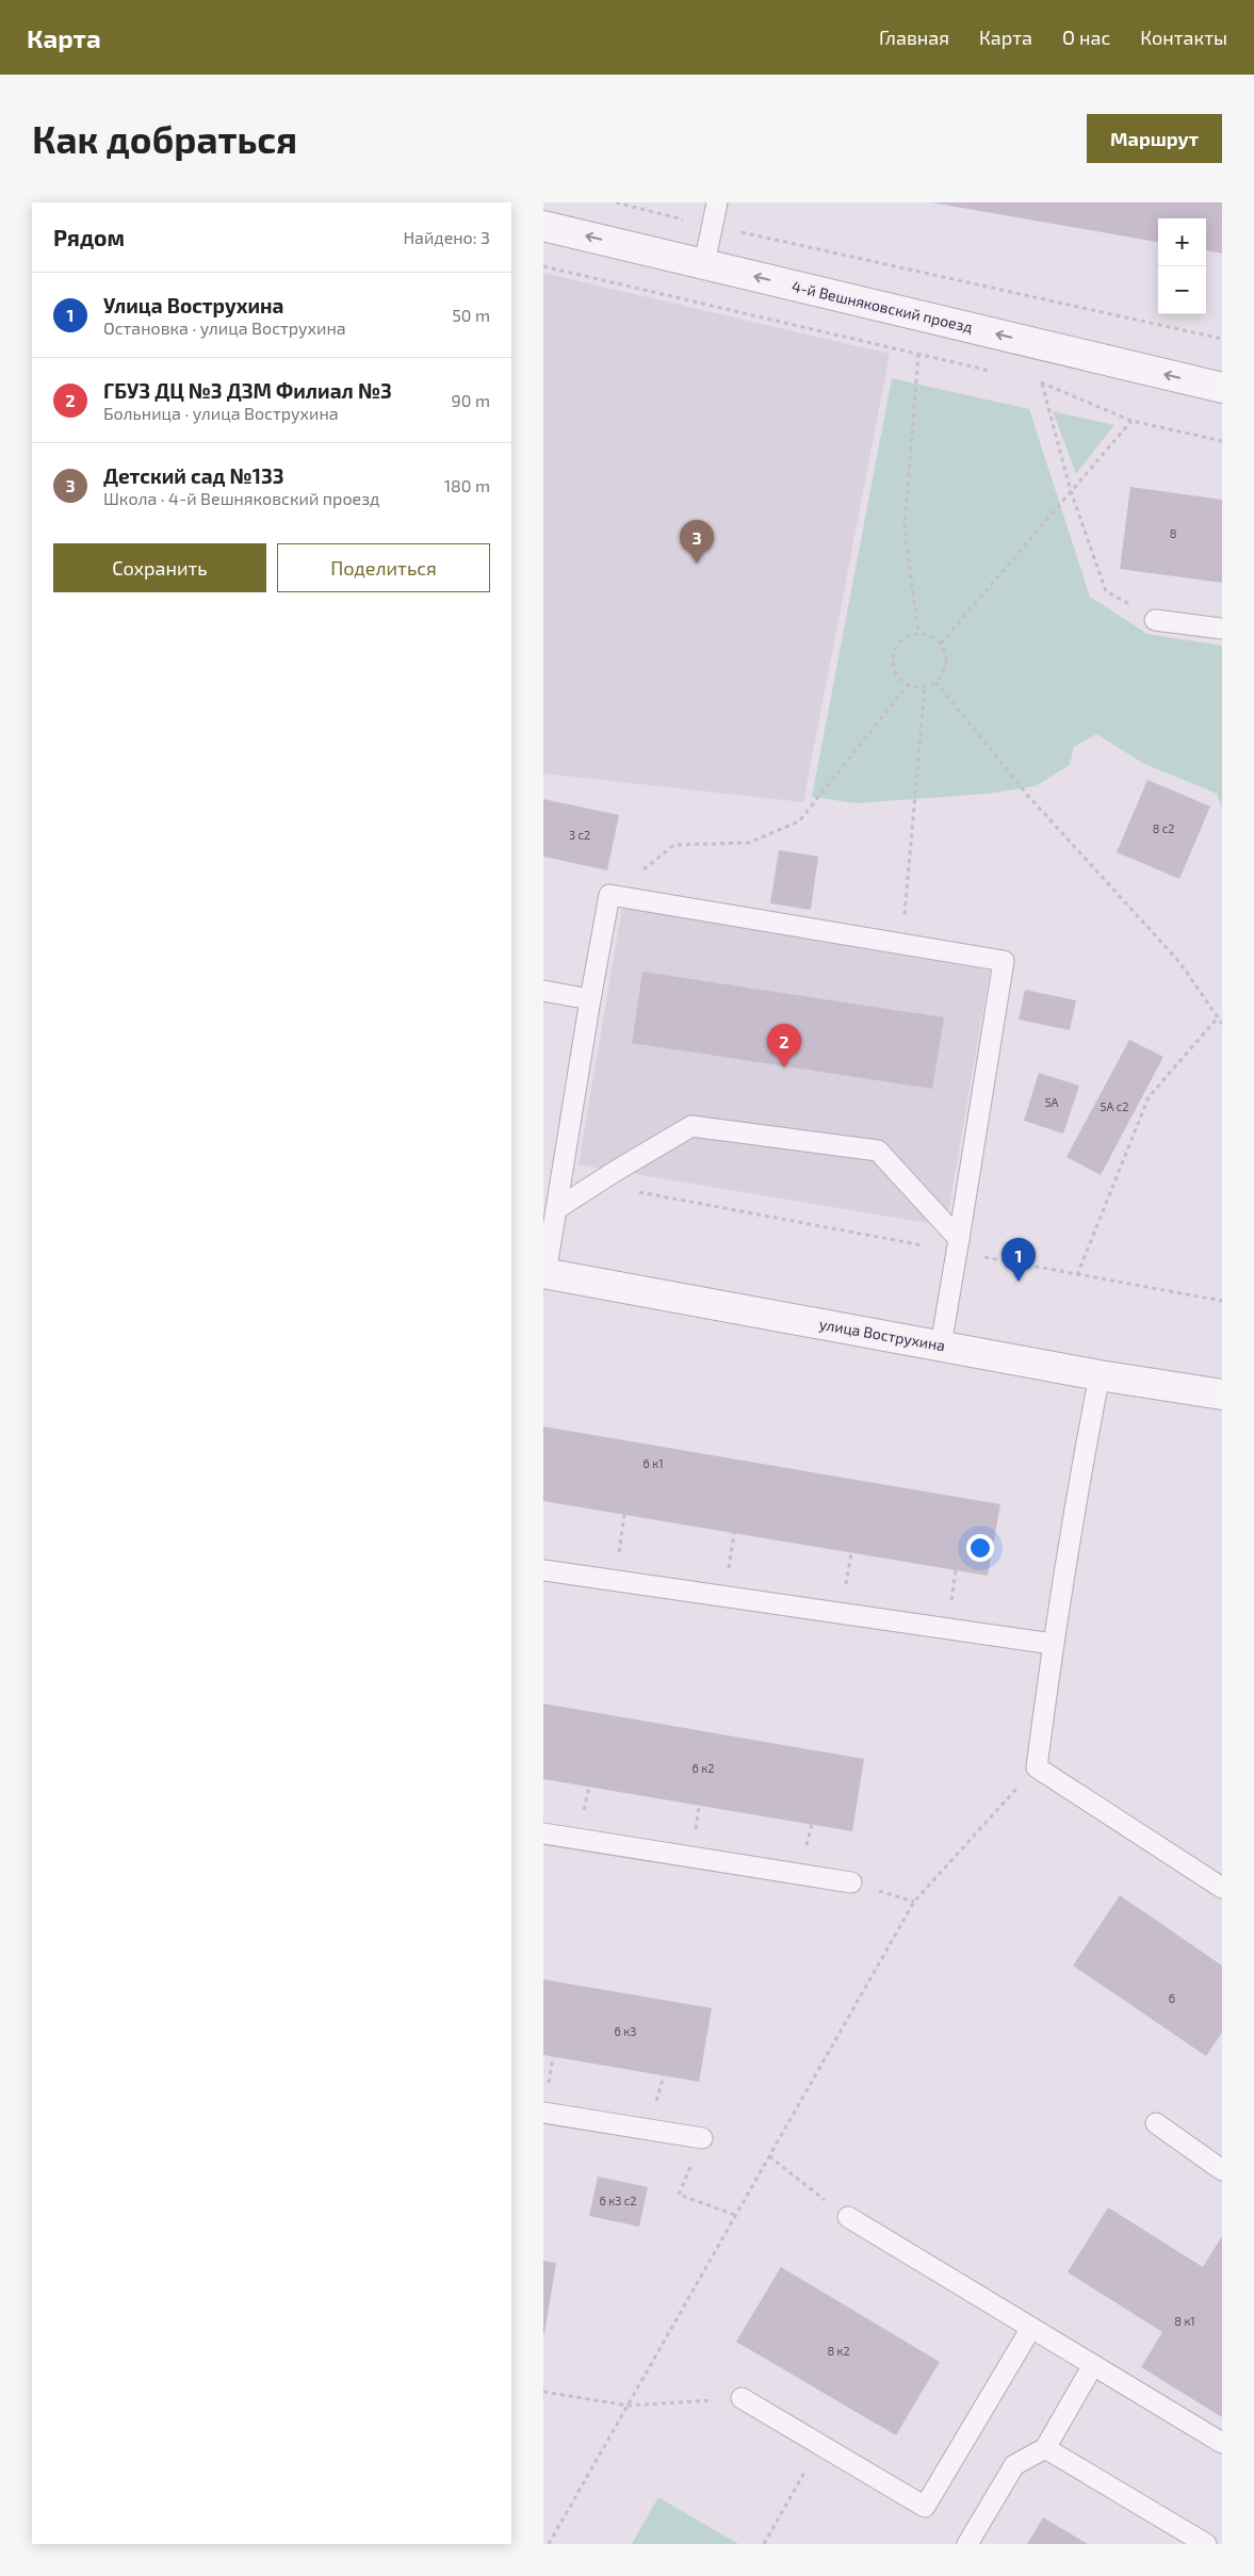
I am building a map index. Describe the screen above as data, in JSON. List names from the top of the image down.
{
  "streets": {
    "street": ["4-й Вешняковский проезд", "улица Вострухина"]
  },
  "one_way": ["4-й Вешняковский проезд"],
  "house_numbers": [
    "8",
    "8 с2",
    "3 с2",
    "5А",
    "5А с2",
    "6 к1",
    "6 к2",
    "6",
    "6 к3",
    "6 к3 с2",
    "8 к1",
    "8 к2"
  ],
  "page": {
    "header": "Карта",
    "nav": [
      "Главная",
      "Карта",
      "О нас",
      "Контакты"
    ],
    "buttons": [
      "Маршрут",
      ["Сохранить", "Поделиться"]
    ],
    "title": "Как добраться",
    "heading": ["Рядом", "Найдено: 3"],
    "map_buttons": ["+", "−"],
    "list": [
      {
        "mark": "1",
        "name": "Улица Вострухина",
        "note": "Остановка · улица Вострухина",
        "value": "50 m"
      },
      {
        "mark": "2",
        "name": "ГБУЗ ДЦ №3 ДЗМ Филиал №3",
        "note": "Больница · улица Вострухина",
        "value": "90 m"
      },
      {
        "mark": "3",
        "name": "Детский сад №133",
        "note": "Школа · 4-й Вешняковский проезд",
        "value": "180 m"
      }
    ],
    "pins": ["3", "2", "1"]
  }
}
